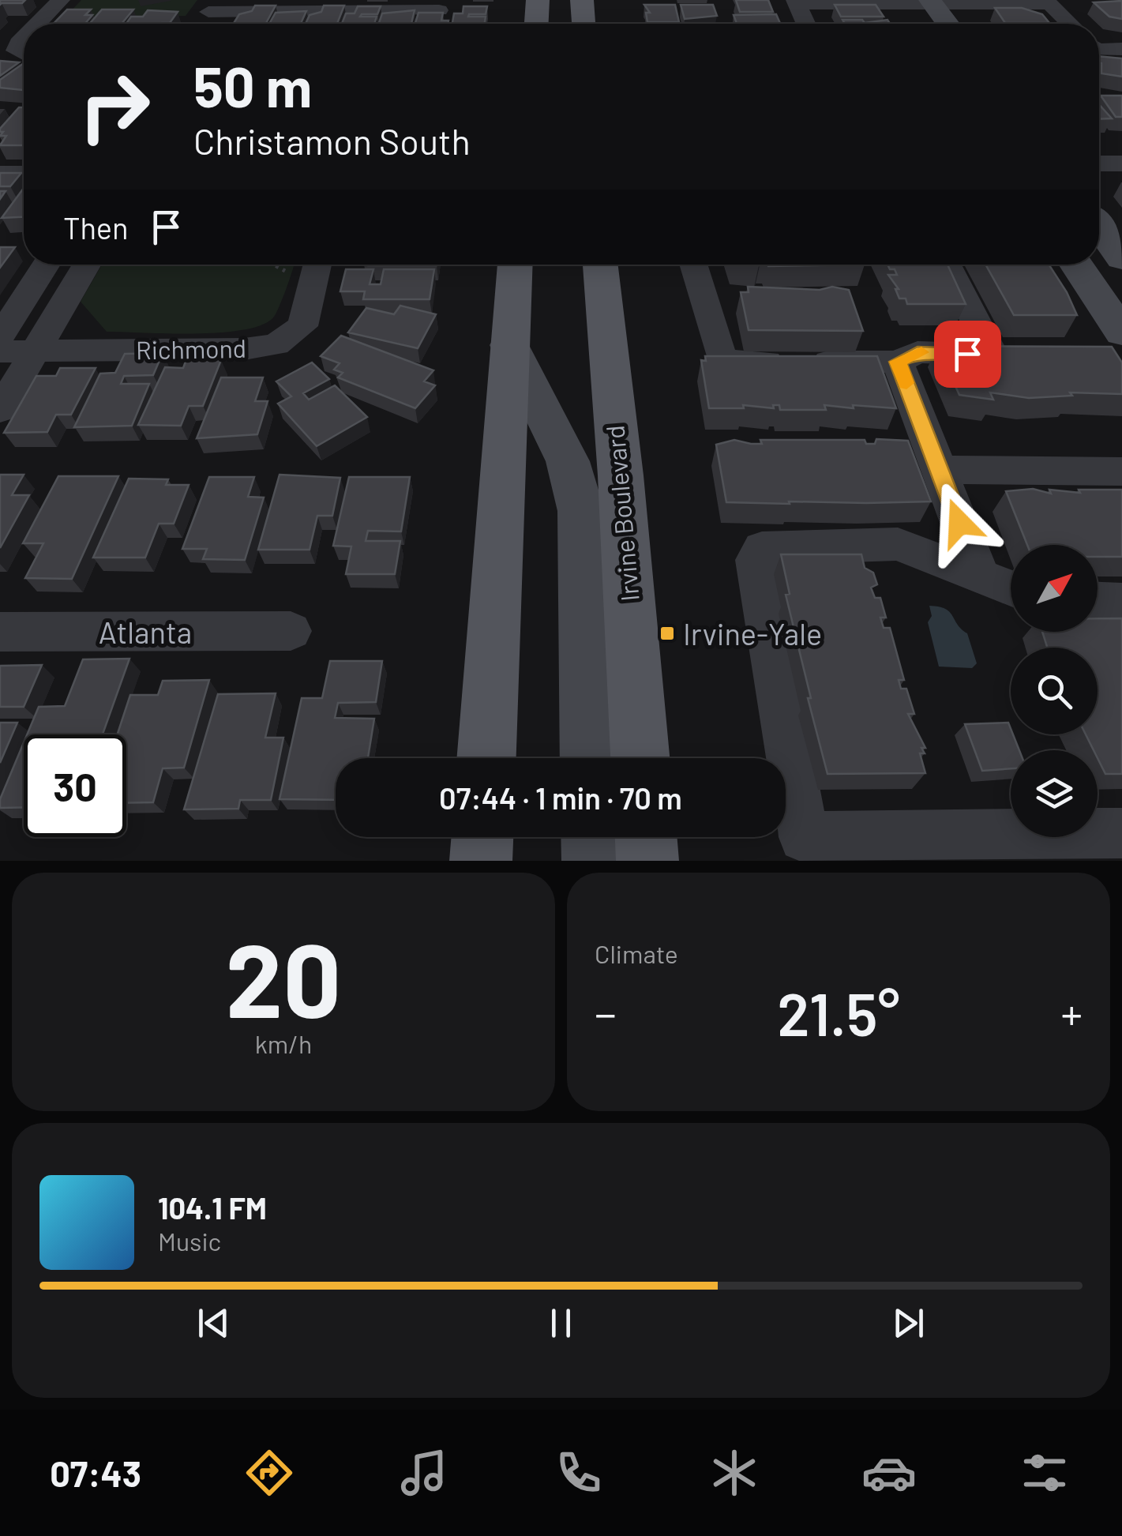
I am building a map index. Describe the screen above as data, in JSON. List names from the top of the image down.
{
  "streets": {
    "main road": ["Irvine Boulevard"],
    "street": ["Richmond", "Atlanta"]
  },
  "places": {
    "transit": ["Irvine-Yale"]
  },
  "north": "top right",
  "page": {
    "turn": ["50 m", "Christamon South"],
    "then": "Then",
    "limit": "30",
    "trip": "07:44 · 1 min · 70 m",
    "tile": [
      ["20", "km/h"],
      "Climate"
    ],
    "heat": ["−", "21.5°", "+"],
    "song": ["104.1 FM", "Music"],
    "tabs": "07:43"
  }
}
